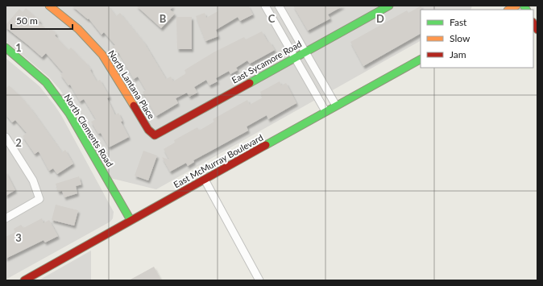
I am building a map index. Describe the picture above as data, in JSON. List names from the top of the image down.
{
  "streets": {
    "street": [
      "East Sycamore Road",
      "North Lantana Place",
      "North Clements Road",
      "East McMurray Boulevard"
    ]
  },
  "crossings": [
    ["East Sycamore Road", "North Lantana Place"],
    ["North Clements Road", "East McMurray Boulevard"]
  ],
  "legend": ["Fast", "Slow", "Jam"],
  "scale_bar": "50 m",
  "grid": {
    "columns": ["B", "C", "D"],
    "rows": ["1", "2", "3"]
  }
}
